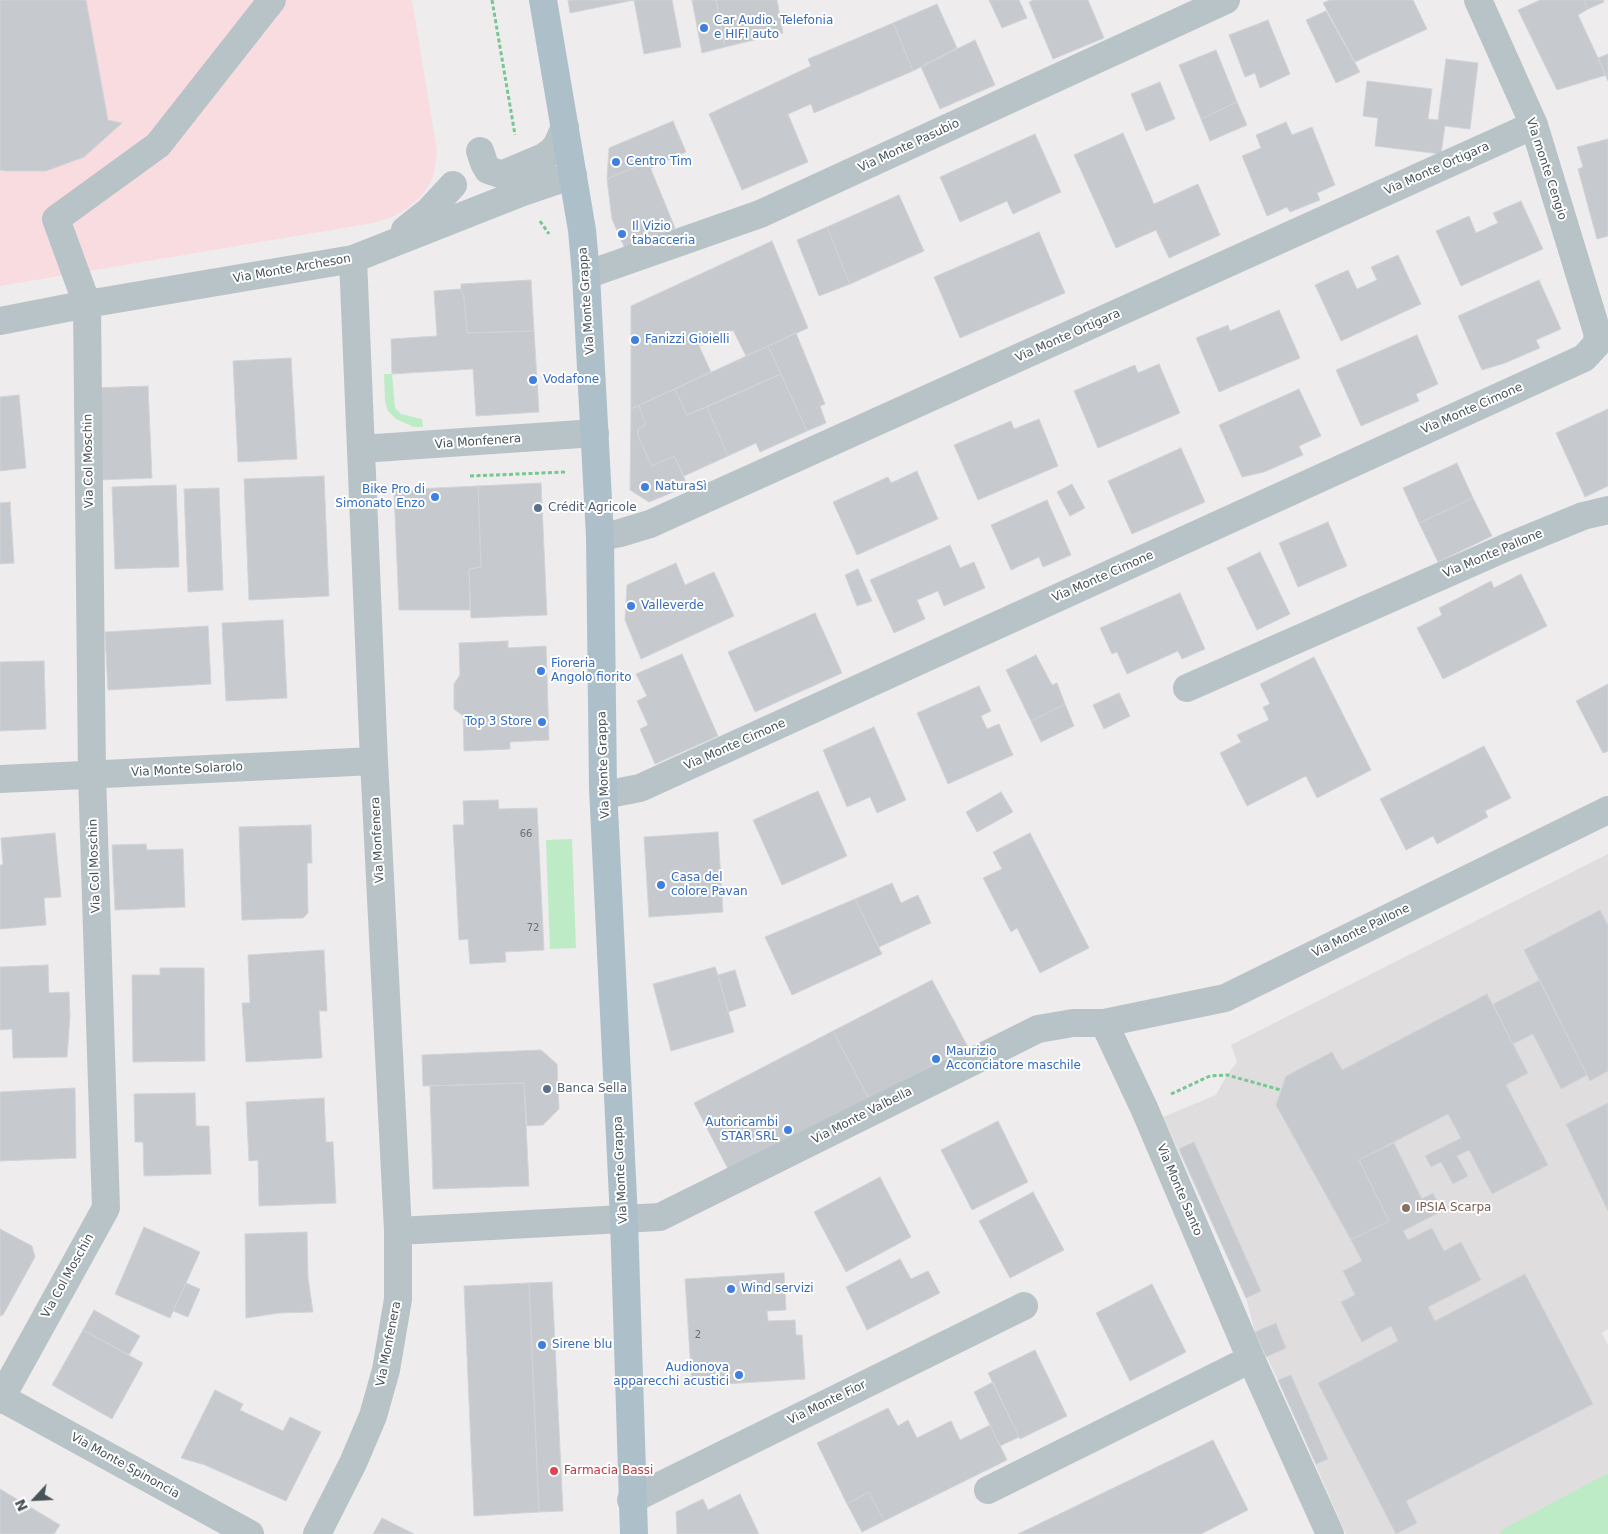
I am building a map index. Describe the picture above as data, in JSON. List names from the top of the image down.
{
  "streets": {
    "main road": ["Via Monte Grappa"],
    "street": [
      "Via Monte Pasubio",
      "Via Monte Ortigara",
      "Via monte Cengio",
      "Via Monte Archeson",
      "Via Monte Cimone",
      "Via Monfenera",
      "Via Col Moschin",
      "Via Monte Pallone",
      "Via Monte Solarolo",
      "Via Monte Valbella",
      "Via Monte Santo",
      "Via Monte Fior",
      "Via Monte Spinoncia"
    ]
  },
  "crossings": [
    ["Via Monte Pasubio", "Via Monte Grappa"],
    ["Via Monte Ortigara", "Via monte Cengio"],
    ["Via Monte Ortigara", "Via Monte Grappa"],
    ["Via monte Cengio", "Via Monte Cimone"],
    ["Via Monte Archeson", "Via Monte Grappa"],
    ["Via Monte Archeson", "Via Monfenera"],
    ["Via Monte Archeson", "Via Col Moschin"],
    ["Via Monte Grappa", "Via Monte Cimone"],
    ["Via Monte Grappa", "Via Monfenera"],
    ["Via Monte Grappa", "Via Monte Valbella"],
    ["Via Monte Grappa", "Via Monte Fior"],
    ["Via Monfenera", "Via Monte Solarolo"],
    ["Via Col Moschin", "Via Monte Solarolo"],
    ["Via Col Moschin", "Via Monte Spinoncia"],
    ["Via Monte Pallone", "Via Monte Valbella"],
    ["Via Monte Pallone", "Via Monte Santo"],
    ["Via Monte Valbella", "Via Monte Santo"]
  ],
  "places": [
    "Car Audio. Telefonia e HIFI auto",
    "Centro Tim",
    "Il Vizio tabacceria",
    "Fanizzi Gioielli",
    "Vodafone",
    "NaturaSì",
    "Bike Pro di Simonato Enzo",
    "Crédit Agricole",
    "Valleverde",
    "Fioreria Angolo fiorito",
    "Top 3 Store",
    "Casa del colore Pavan",
    "Maurizio Acconciatore maschile",
    "Banca Sella",
    "Autoricambi STAR SRL",
    "IPSIA Scarpa",
    "Wind servizi",
    "Sirene blu",
    "Audionova apparecchi acustici",
    "Farmacia Bassi"
  ],
  "house_numbers": ["66", "72", "2"],
  "north": "bottom left"
}
